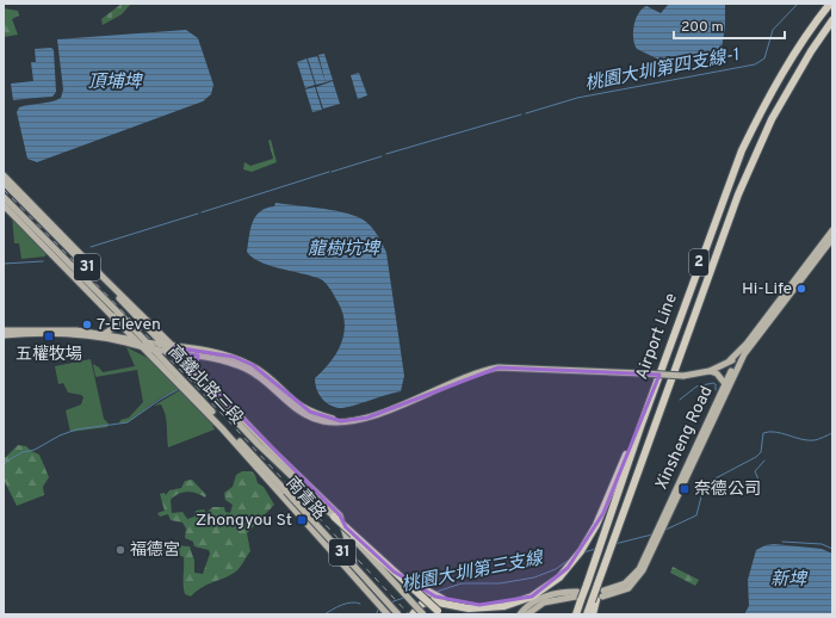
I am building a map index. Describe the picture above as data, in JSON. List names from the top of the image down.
{
  "streets": {
    "highway": ["2", "Airport Line"],
    "main road": [
      "31",
      "高鐵北路三段",
      "Xinsheng Road",
      "南青路"
    ]
  },
  "crossings": [
    ["Airport Line", "Xinsheng Road"],
    ["高鐵北路三段", "南青路"]
  ],
  "water": [
    "桃園大圳第四支線-1",
    "頂埔埤",
    "龍樹坑埤",
    "桃園大圳第三支線",
    "新埤"
  ],
  "places": {
    "other": ["Hi-Life", "7-Eleven", "福德宮"],
    "transit": ["五權牧場", "奈德公司", "Zhongyou St"]
  },
  "scale_bar": "200 m"
}
